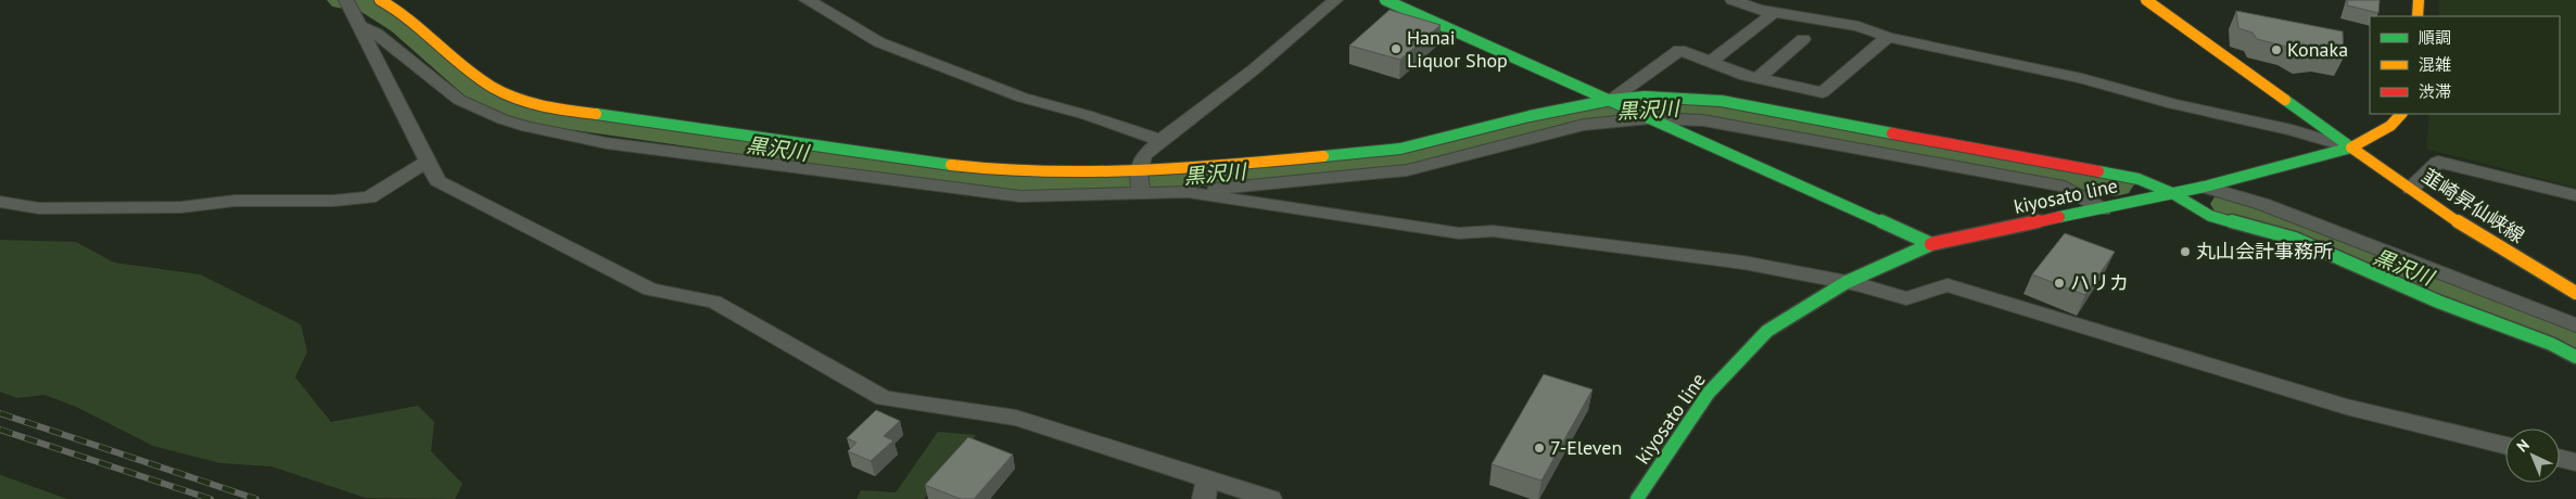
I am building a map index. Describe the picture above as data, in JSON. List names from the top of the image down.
{
  "streets": {
    "main road": ["kiyosato line", "韮崎昇仙峡線"]
  },
  "crossings": [
    ["kiyosato line", "韮崎昇仙峡線"]
  ],
  "water": ["黒沢川"],
  "places": [
    "Hanai Liquor Shop",
    "Konaka",
    "丸山会計事務所",
    "ハリカ",
    "7-Eleven"
  ],
  "legend": ["順調", "混雑", "渋滞"],
  "north": "top left"
}
